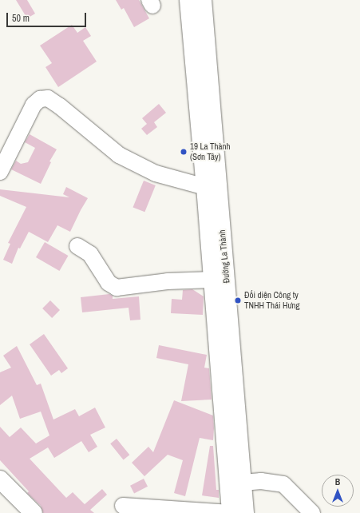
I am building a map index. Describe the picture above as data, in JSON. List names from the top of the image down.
{
  "streets": {
    "main road": ["Đường La Thành"]
  },
  "places": ["19 La Thành (Sơn Tây)", "Đối diện Công ty TNHH Thái Hưng"],
  "scale_bar": "50 m",
  "north": "top"
}
